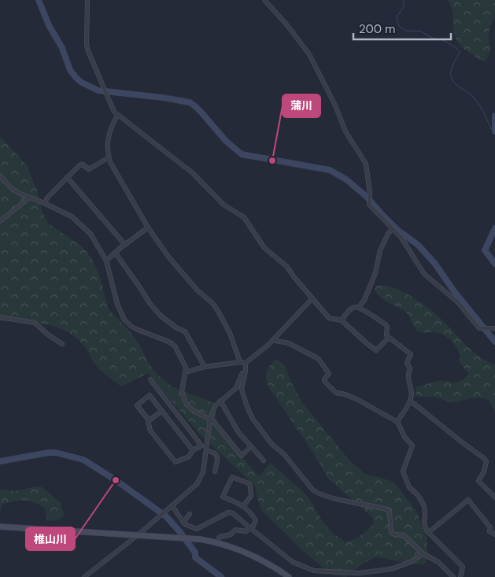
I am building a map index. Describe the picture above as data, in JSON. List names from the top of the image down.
{
  "places": ["蒲川", "椎山川"],
  "scale_bar": "200 m"
}
